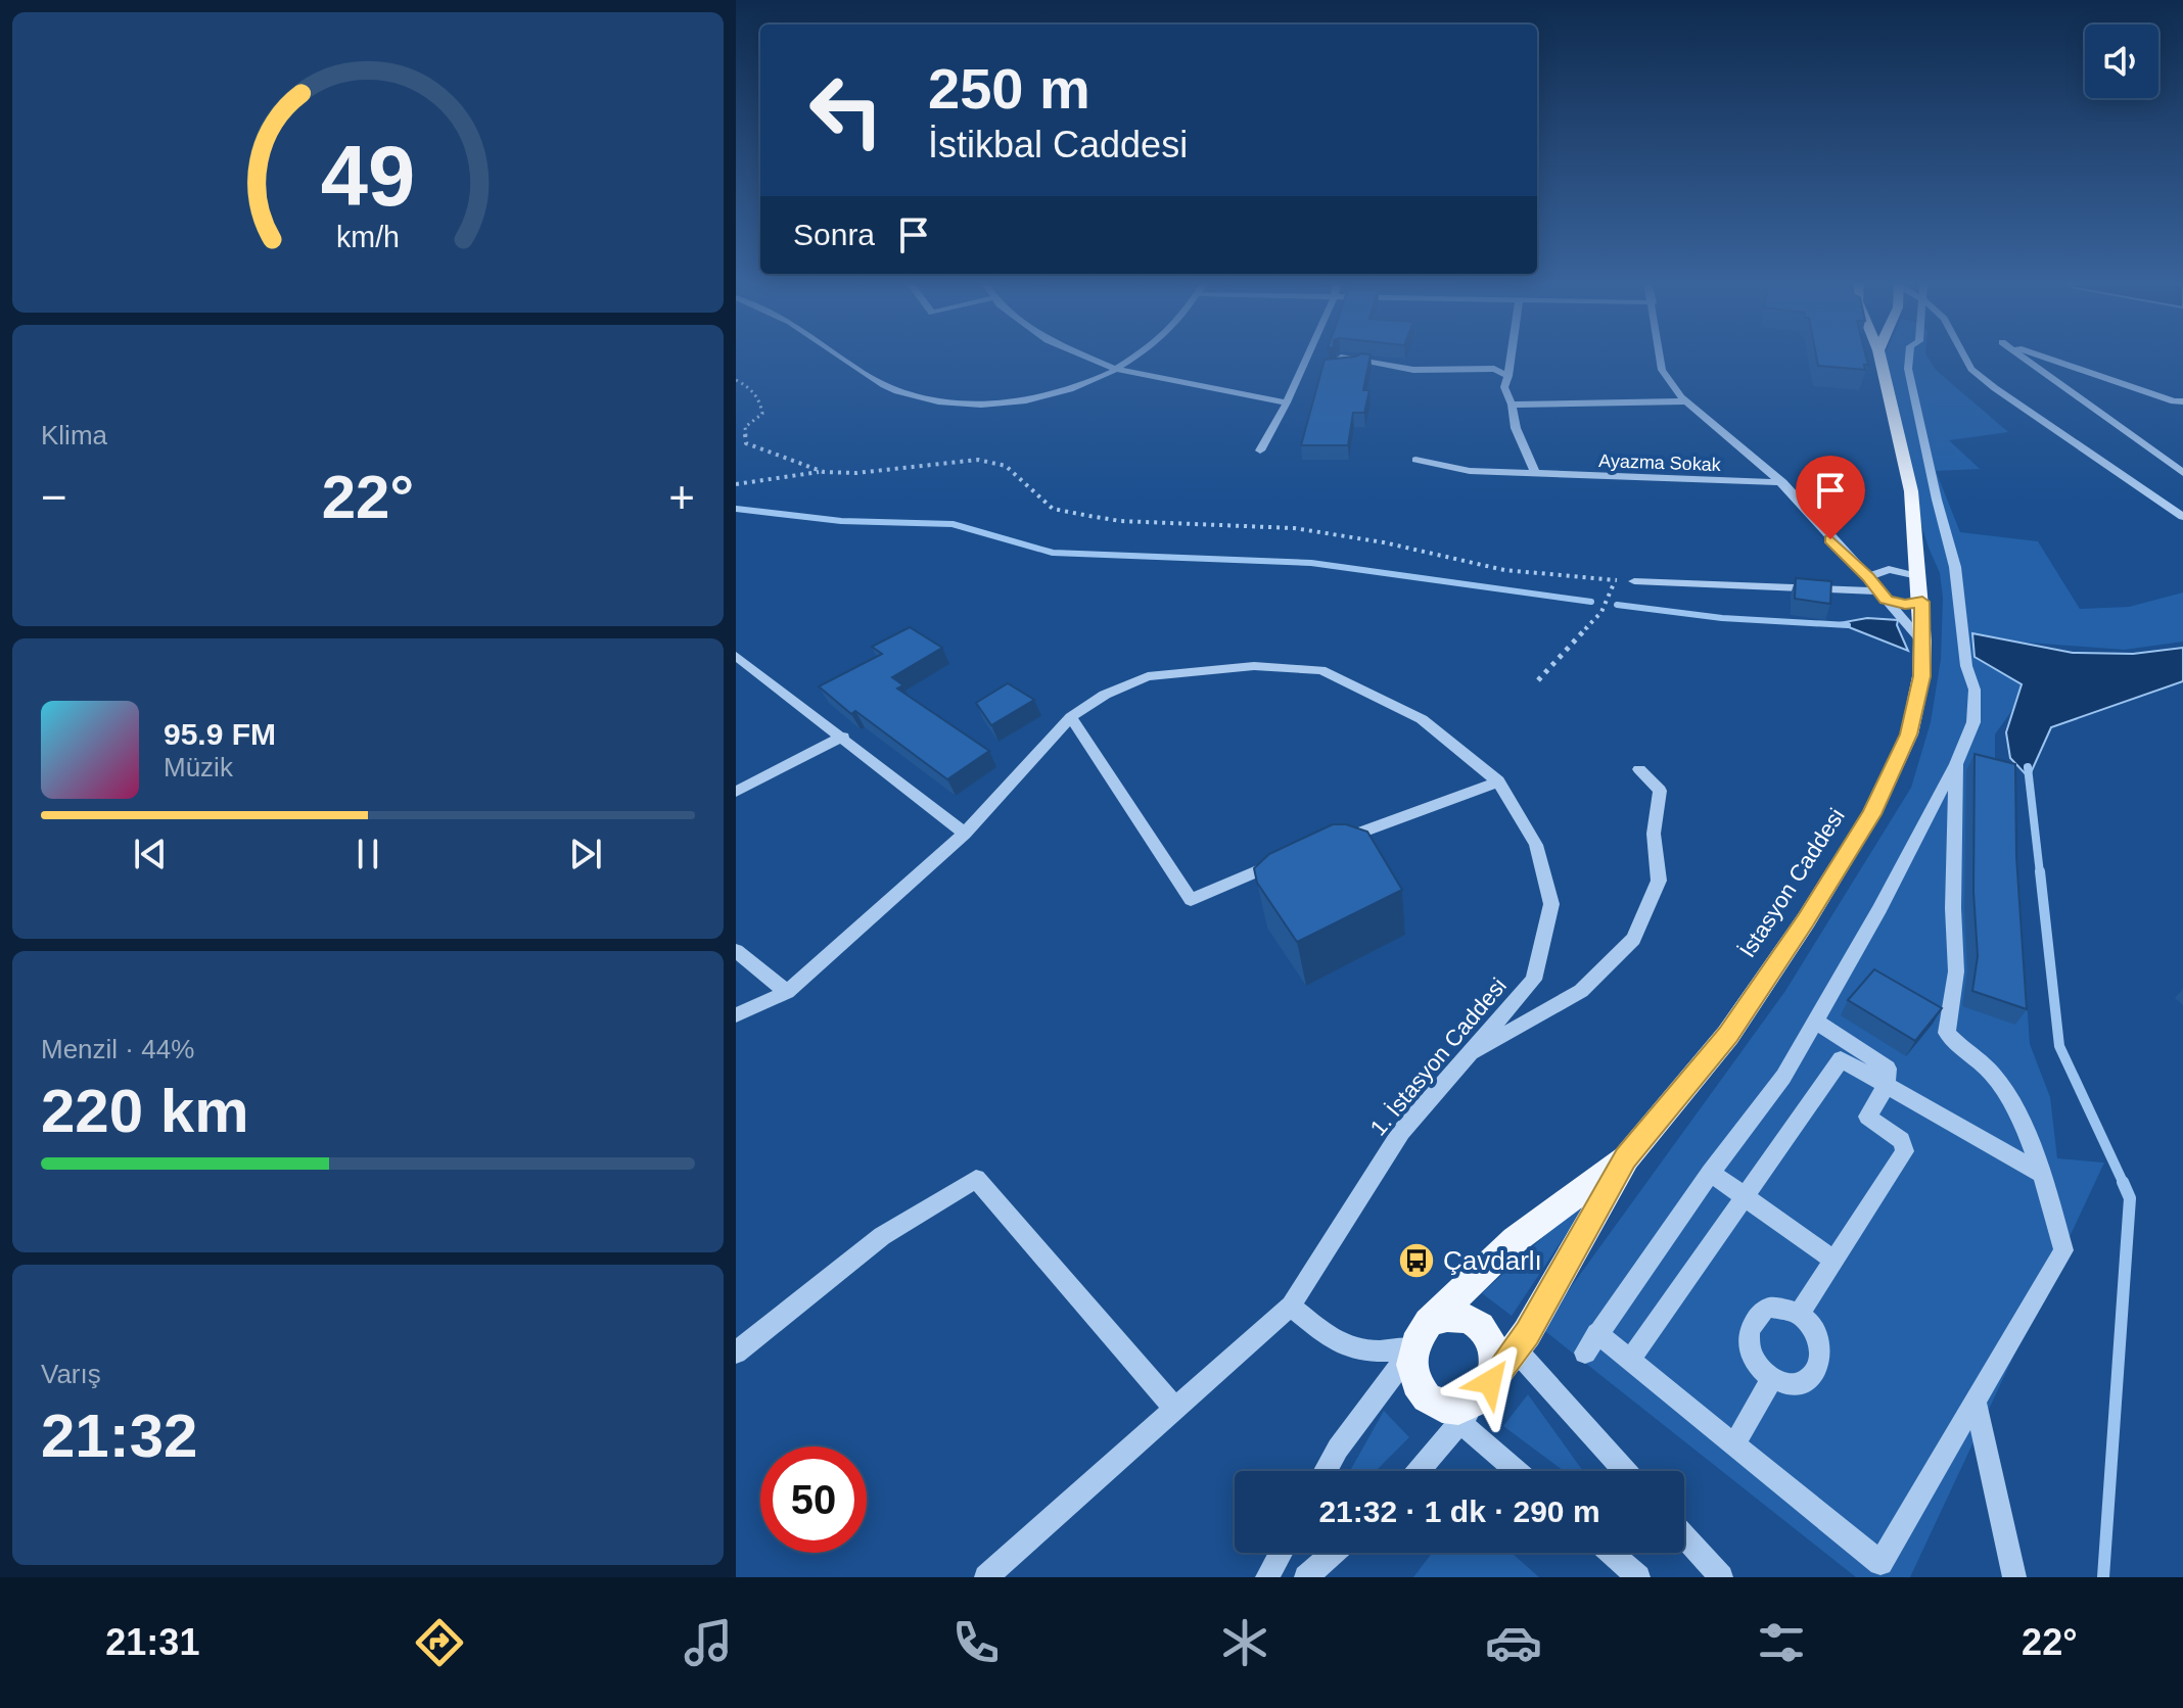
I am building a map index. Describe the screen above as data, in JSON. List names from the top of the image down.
{
  "streets": {
    "main road": ["İstasyon Caddesi"],
    "street": ["Ayazma Sokak", "1. İstasyon Caddesi"]
  },
  "places": {
    "bus stop": ["Çavdarlı"]
  },
  "page": {
    "turn": ["250 m", "İstikbal Caddesi"],
    "then": "Sonra",
    "tile": [
      "Klima",
      ["Menzil · 44%", "220 km"],
      ["Varış", "21:32"]
    ],
    "heat": ["−", "22°", "+"],
    "song": ["95.9 FM", "Müzik"],
    "limit": "50",
    "trip": "21:32 · 1 dk · 290 m",
    "tabs": ["21:31", "22°"],
    "gauge": ["49", "km/h"]
  }
}
